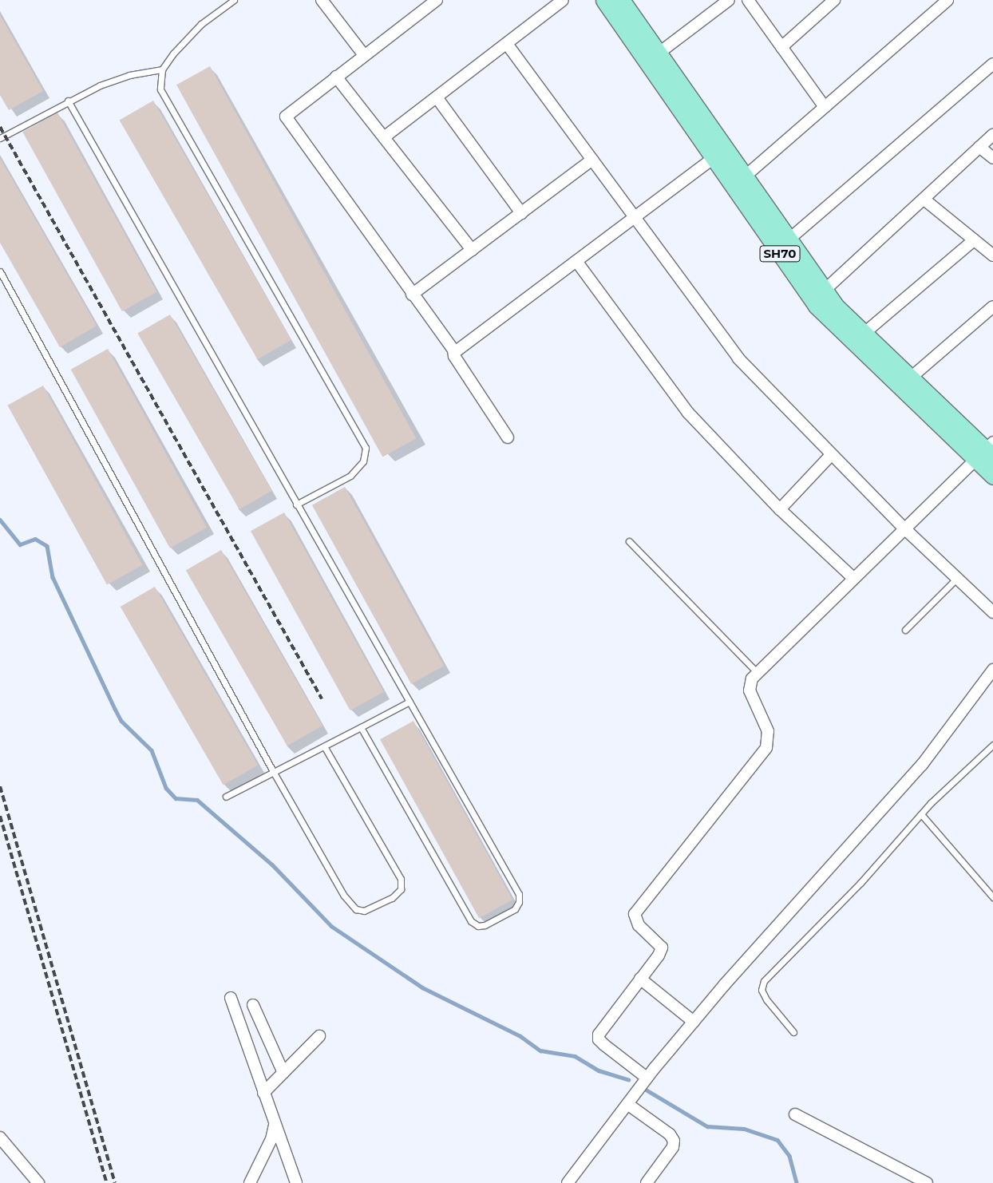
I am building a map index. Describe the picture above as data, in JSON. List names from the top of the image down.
{
  "streets": {
    "main road": ["SH70"]
  }
}
